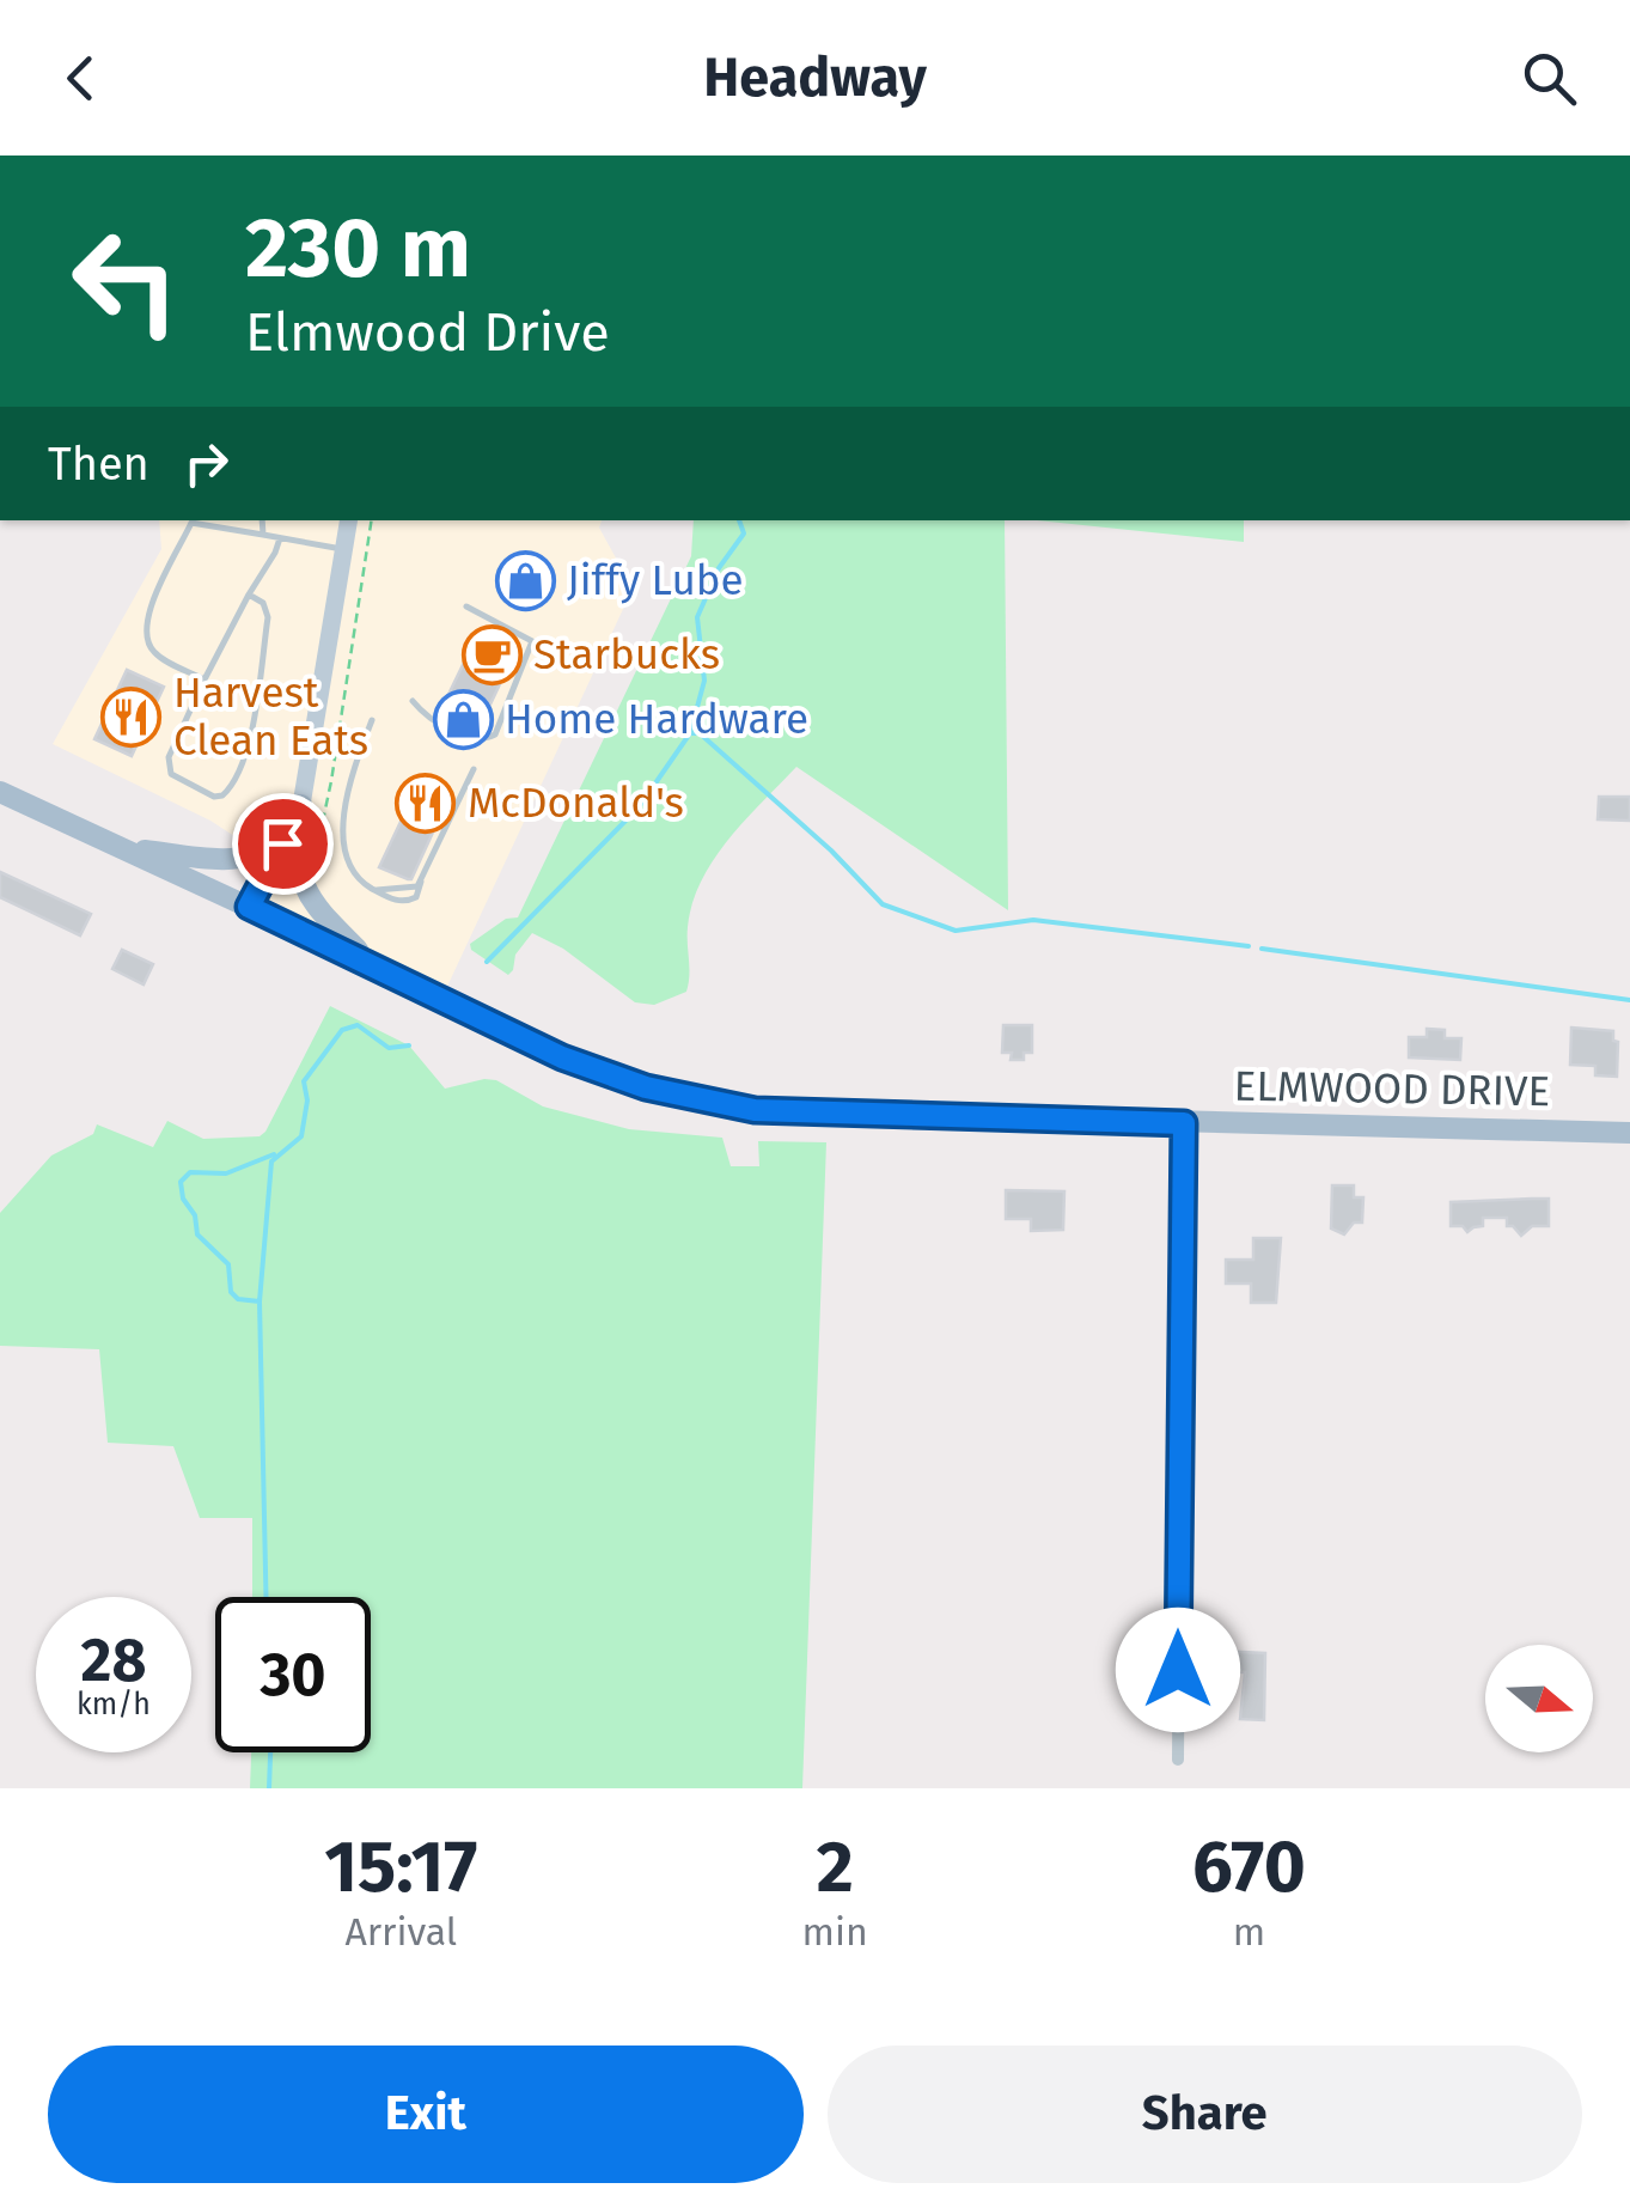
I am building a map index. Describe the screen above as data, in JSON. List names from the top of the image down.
{
  "streets": {
    "main road": ["ELMWOOD DRIVE"]
  },
  "places": {
    "shop": ["Jiffy Lube", "Home Hardware"],
    "cafe": ["Starbucks"],
    "restaurant": ["Harvest Clean Eats", "McDonald's"]
  },
  "north": "right",
  "page": {
    "header": "Headway",
    "turn": ["230 m", "Elmwood Drive"],
    "then": "Then",
    "speed": "28 km/h",
    "limit": "30",
    "eta": [
      "15:17",
      "Arrival",
      "2",
      "min",
      "670",
      "m"
    ],
    "buttons": ["Exit", "Share"]
  }
}
